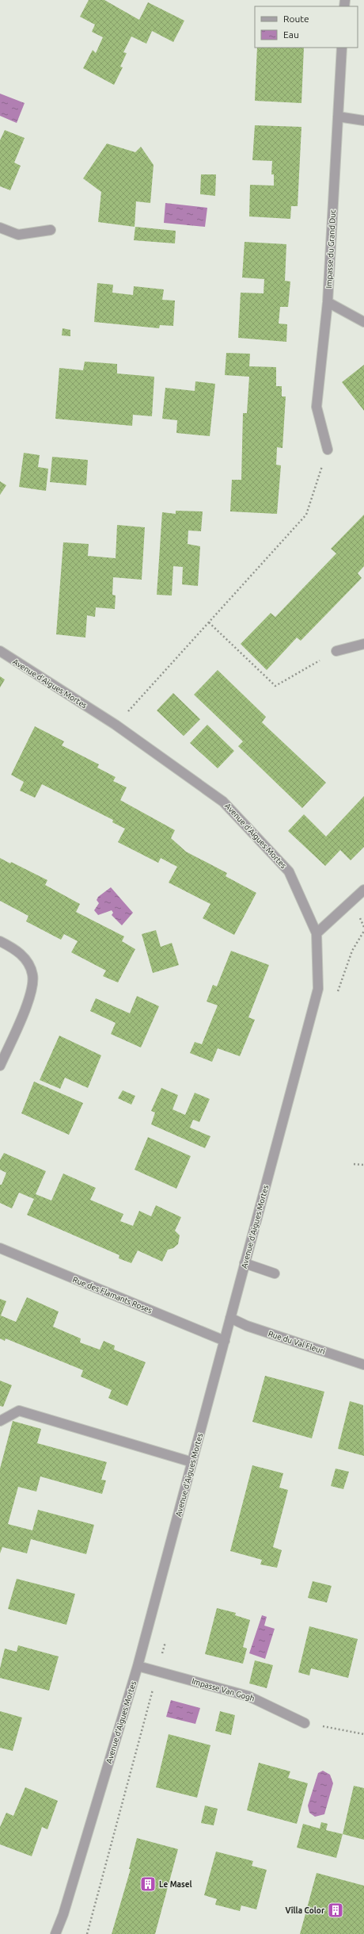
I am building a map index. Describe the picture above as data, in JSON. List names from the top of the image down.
{
  "streets": {
    "street": [
      "Impasse du Grand Duc",
      "Avenue d'Aigues Mortes",
      "Rue des Flamants Roses",
      "Rue du Val Fleuri",
      "Impasse Van Gogh"
    ]
  },
  "crossings": [
    ["Avenue d'Aigues Mortes", "Rue des Flamants Roses"],
    ["Avenue d'Aigues Mortes", "Rue du Val Fleuri"],
    ["Avenue d'Aigues Mortes", "Impasse Van Gogh"]
  ],
  "places": {
    "building": ["Le Masel", "Vîlla Color"]
  },
  "legend": ["Route", "Eau"]
}
